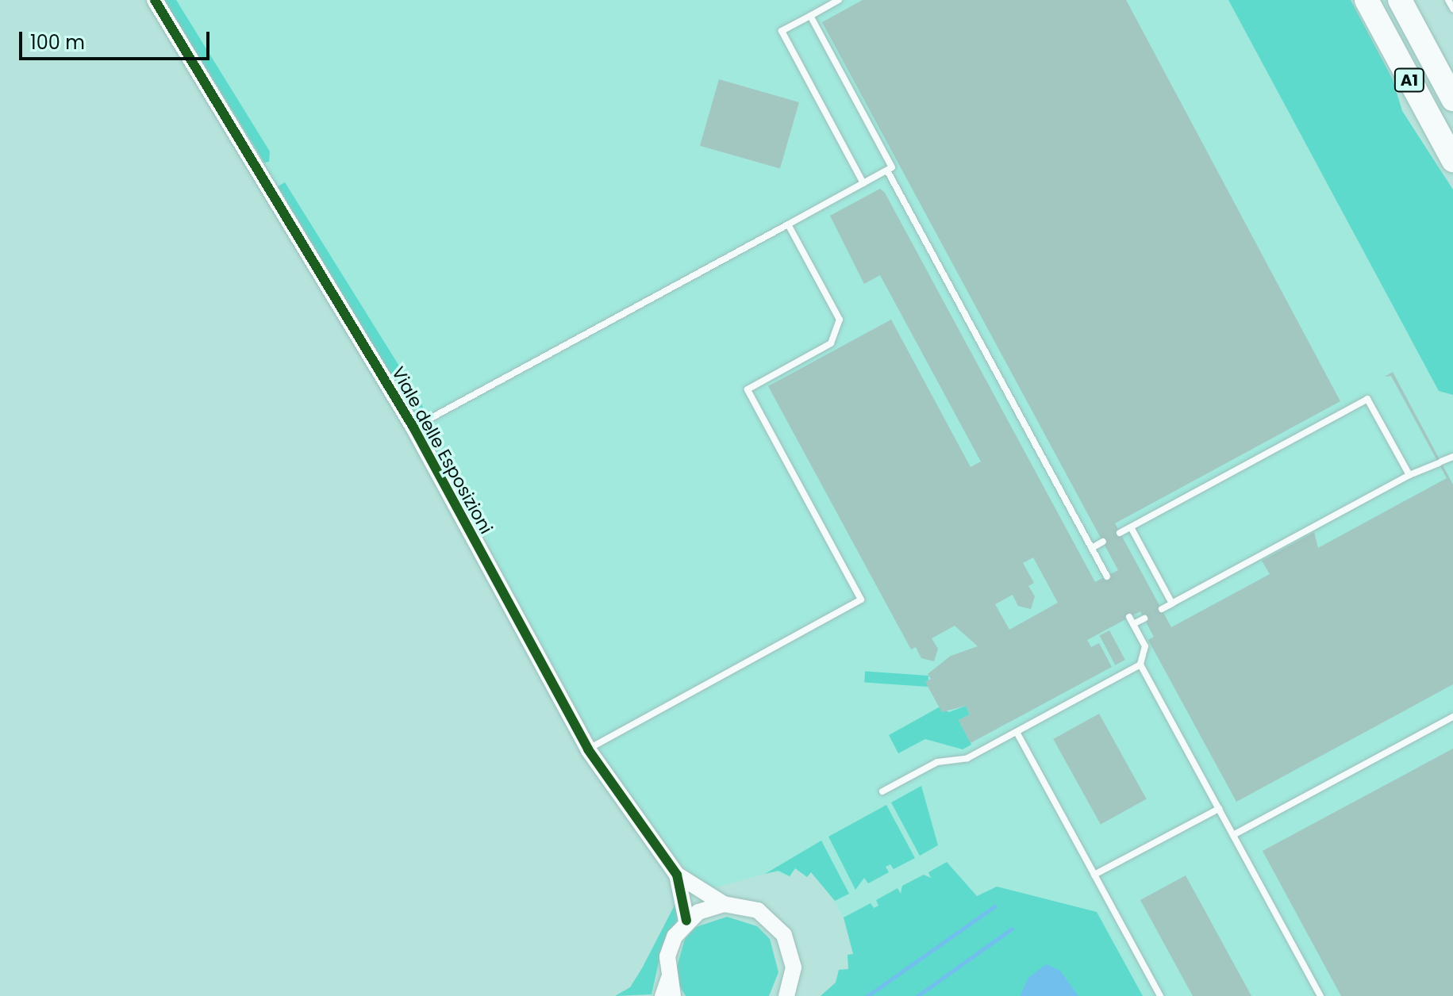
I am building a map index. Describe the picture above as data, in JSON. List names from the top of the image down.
{
  "streets": {
    "highway": ["A1"],
    "street": ["Viale delle Esposizioni"]
  },
  "scale_bar": "100 m"
}
